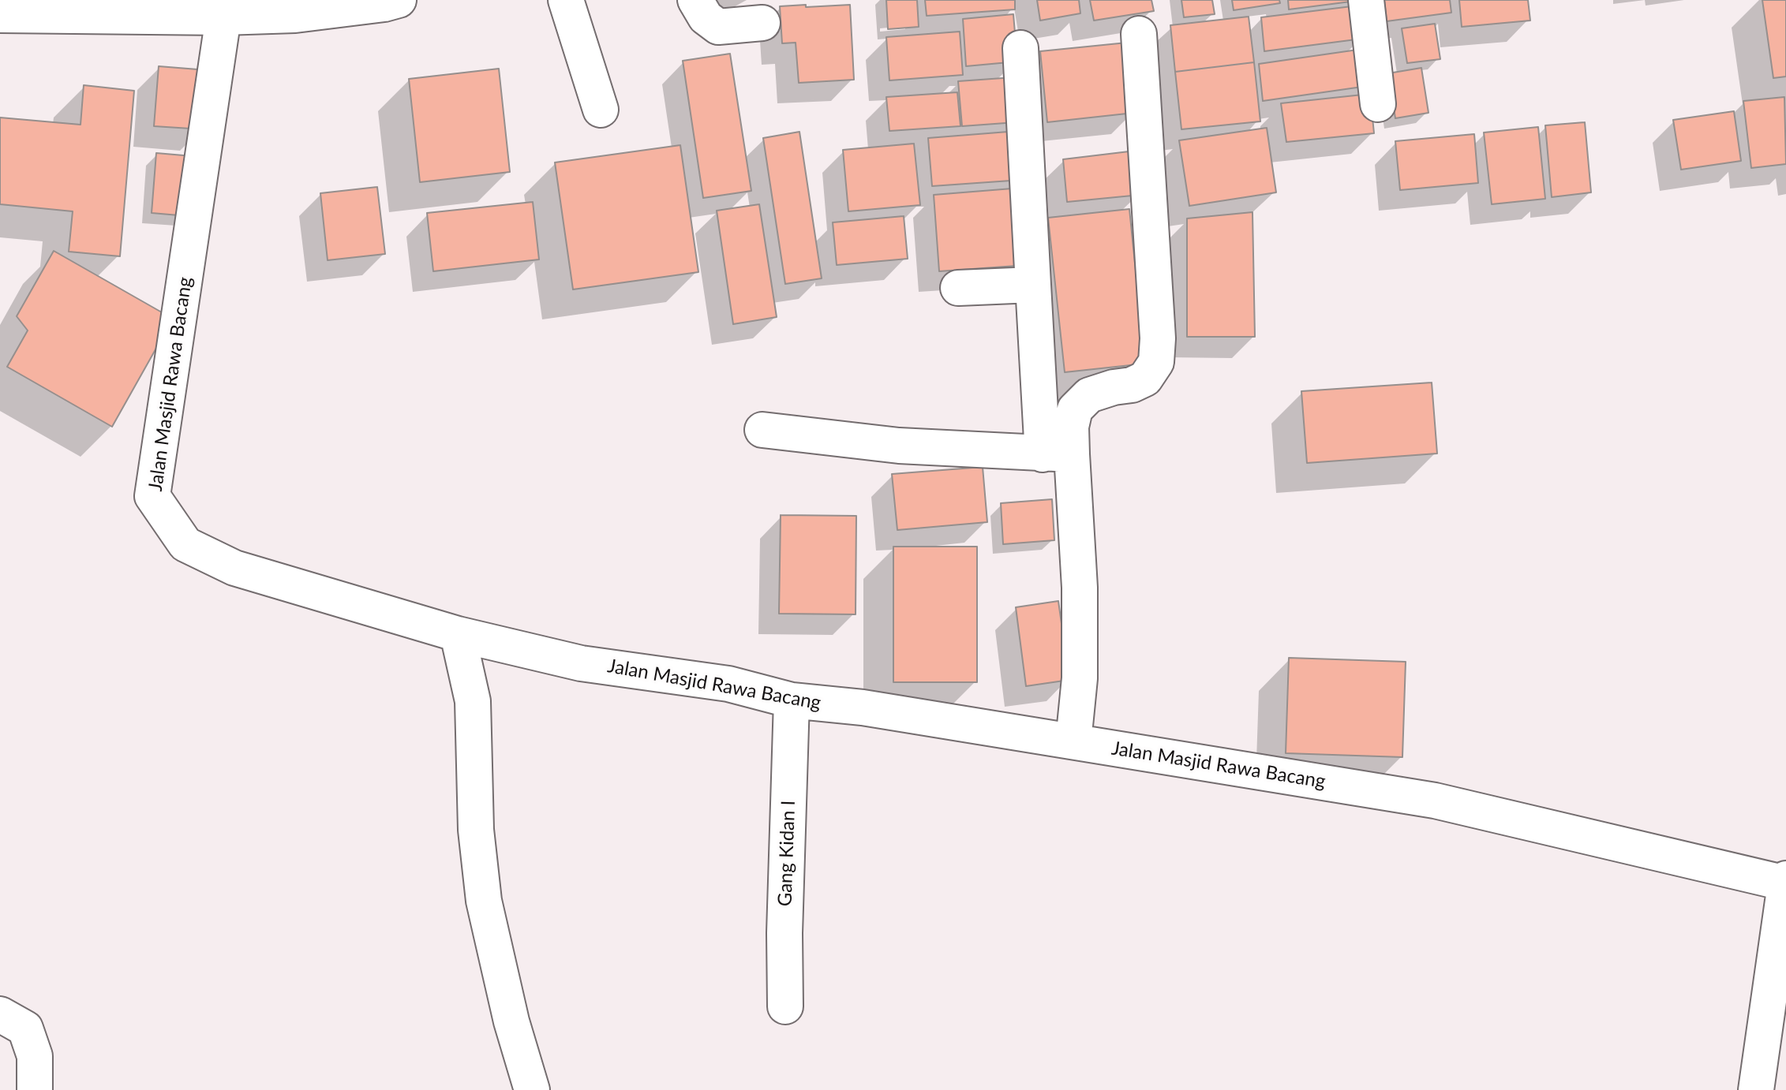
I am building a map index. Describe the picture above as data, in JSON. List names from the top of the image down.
{
  "streets": {
    "street": ["Jalan Masjid Rawa Bacang", "Gang Kidan I"]
  },
  "crossings": [
    ["Jalan Masjid Rawa Bacang", "Gang Kidan I"]
  ]
}
